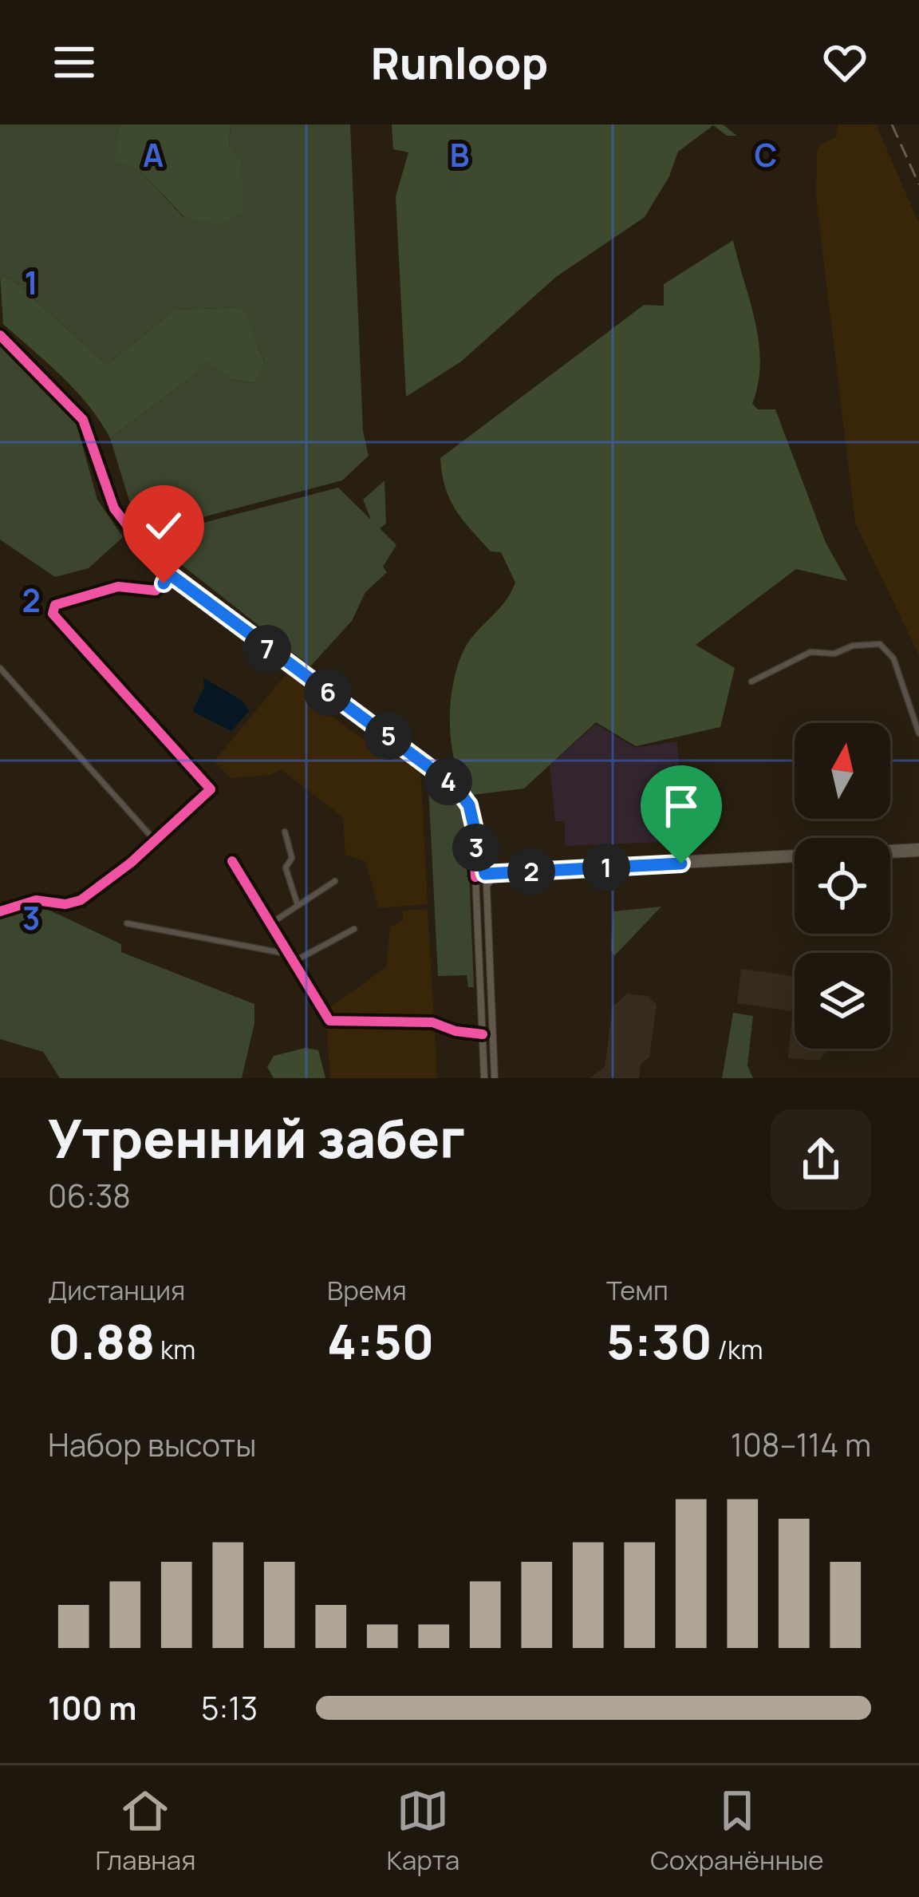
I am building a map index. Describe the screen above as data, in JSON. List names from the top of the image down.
{
  "north": "top",
  "page": {
    "header": "Runloop",
    "pins": [
      "7",
      "6",
      "5",
      "4",
      "3",
      "1",
      "2"
    ],
    "heading": ["Утренний забег", "06:38"],
    "stats": [
      ["Дистанция", "0.88 km"],
      ["Время", "4:50"],
      ["Темп", "5:30 /km"]
    ],
    "chart": ["Набор высоты", "108–114 m"],
    "list": [
      {
        "name": "100 m",
        "note": "5:13"
      }
    ],
    "tabs": ["Главная", "Карта", "Сохранённые"]
  },
  "grid": {
    "columns": ["A", "B", "C"],
    "rows": ["1", "2", "3"]
  }
}
